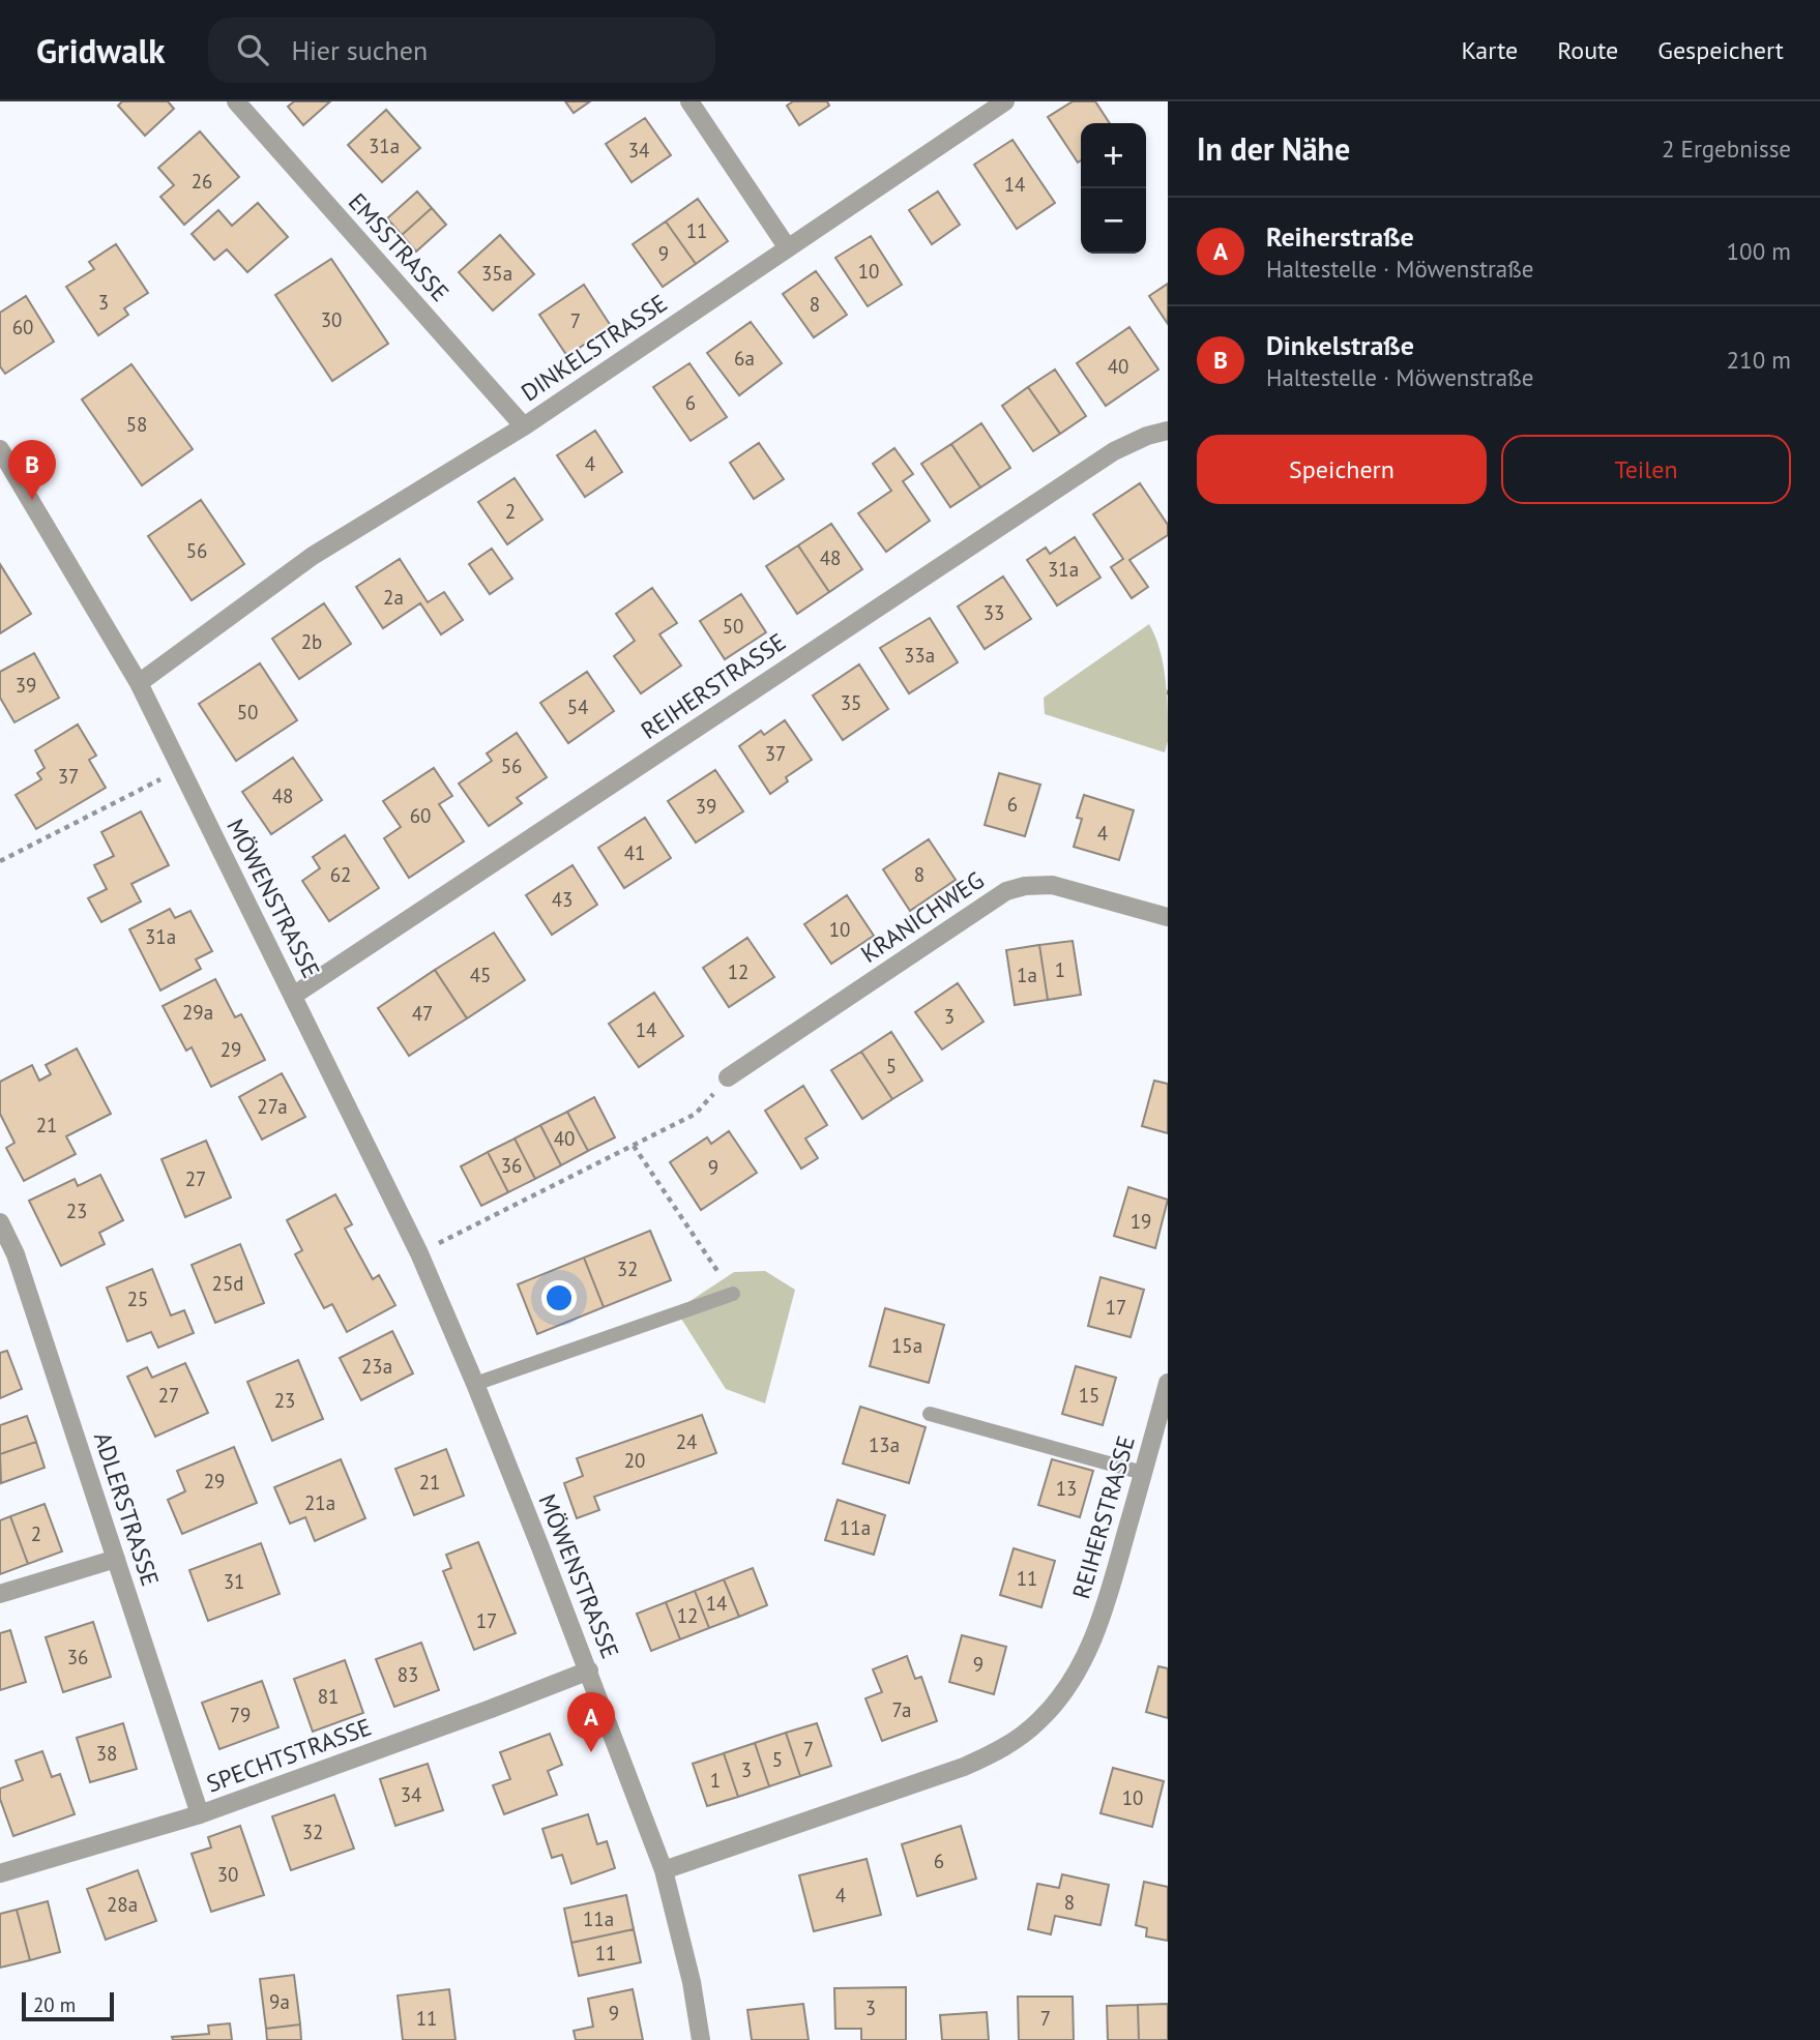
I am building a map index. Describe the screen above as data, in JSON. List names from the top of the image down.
{
  "streets": {
    "street": [
      "EMSSTRASSE",
      "DINKELSTRASSE",
      "REIHERSTRASSE",
      "MÖWENSTRASSE",
      "KRANICHWEG",
      "ADLERSTRASSE",
      "SPECHTSTRASSE"
    ]
  },
  "crossings": [
    ["EMSSTRASSE", "DINKELSTRASSE"],
    ["DINKELSTRASSE", "MÖWENSTRASSE"],
    ["REIHERSTRASSE", "MÖWENSTRASSE"],
    ["MÖWENSTRASSE", "SPECHTSTRASSE"],
    ["ADLERSTRASSE", "SPECHTSTRASSE"]
  ],
  "house_numbers": [
    "31a",
    "34",
    "26",
    "14",
    "11",
    "9",
    "10",
    "35a",
    "3",
    "8",
    "30",
    "7",
    "60",
    "6a",
    "40",
    "6",
    "58",
    "4",
    "2",
    "56",
    "48",
    "31a",
    "2a",
    "33",
    "50",
    "2b",
    "33a",
    "39",
    "35",
    "54",
    "50",
    "37",
    "56",
    "37",
    "48",
    "6",
    "39",
    "60",
    "4",
    "41",
    "62",
    "8",
    "43",
    "10",
    "31a",
    "1",
    "12",
    "45",
    "1a",
    "29a",
    "47",
    "3",
    "14",
    "29",
    "5",
    "27a",
    "21",
    "40",
    "36",
    "9",
    "27",
    "23",
    "19",
    "32",
    "25d",
    "25",
    "17",
    "15a",
    "23a",
    "27",
    "15",
    "23",
    "24",
    "13a",
    "20",
    "29",
    "21",
    "13",
    "21a",
    "11a",
    "2",
    "11",
    "31",
    "14",
    "12",
    "17",
    "36",
    "9",
    "83",
    "81",
    "7a",
    "79",
    "7",
    "38",
    "5",
    "3",
    "1",
    "34",
    "10",
    "32",
    "6",
    "30",
    "4",
    "8",
    "28a",
    "11a",
    "11",
    "9a",
    "3",
    "9",
    "11",
    "7"
  ],
  "scale_bar": "20 m",
  "page": {
    "header": "Gridwalk",
    "search": "Hier suchen",
    "nav": ["Karte", "Route", "Gespeichert"],
    "heading": ["In der Nähe", "2 Ergebnisse"],
    "map_buttons": ["+", "−"],
    "list": [
      {
        "mark": "A",
        "name": "Reiherstraße",
        "note": "Haltestelle · Möwenstraße",
        "value": "100 m"
      },
      {
        "mark": "B",
        "name": "Dinkelstraße",
        "note": "Haltestelle · Möwenstraße",
        "value": "210 m"
      }
    ],
    "buttons": ["Speichern", "Teilen"],
    "pins": ["B", "A"],
    "scale": "20 m"
  }
}
